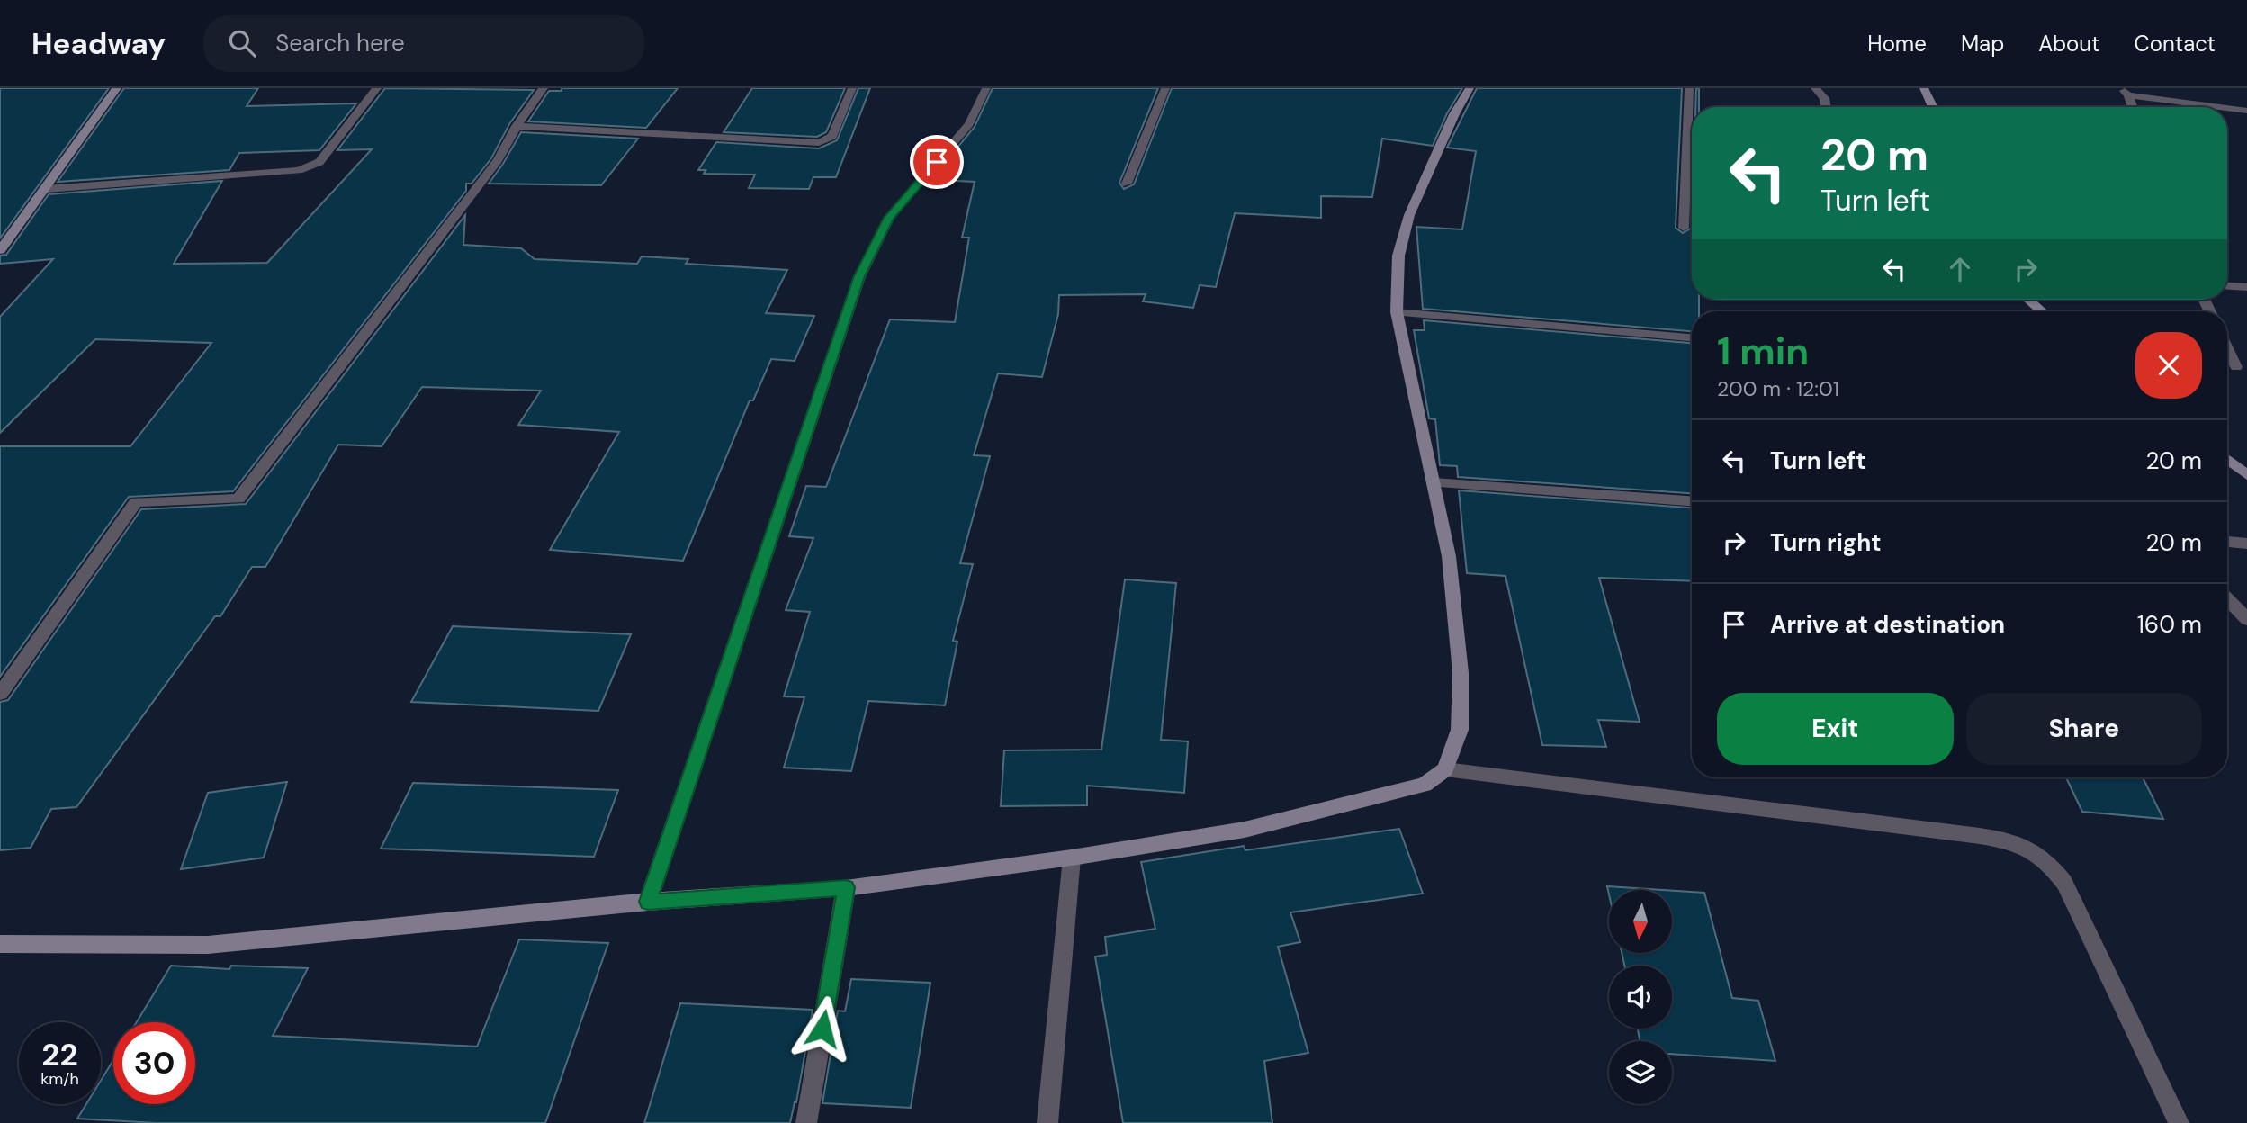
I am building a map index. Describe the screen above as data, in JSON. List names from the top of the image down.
{
  "north": "bottom",
  "page": {
    "header": "Headway",
    "search": "Search here",
    "nav": [
      "Home",
      "Map",
      "About",
      "Contact"
    ],
    "turn": ["20 m", "Turn left"],
    "heading": ["1 min", "200 m · 12:01"],
    "list": [
      {
        "name": "Turn left",
        "value": "20 m"
      },
      {
        "name": "Turn right",
        "value": "20 m"
      },
      {
        "name": "Arrive at destination",
        "value": "160 m"
      }
    ],
    "buttons": ["Exit", "Share"],
    "speed": "22 km/h",
    "limit": "30"
  }
}
